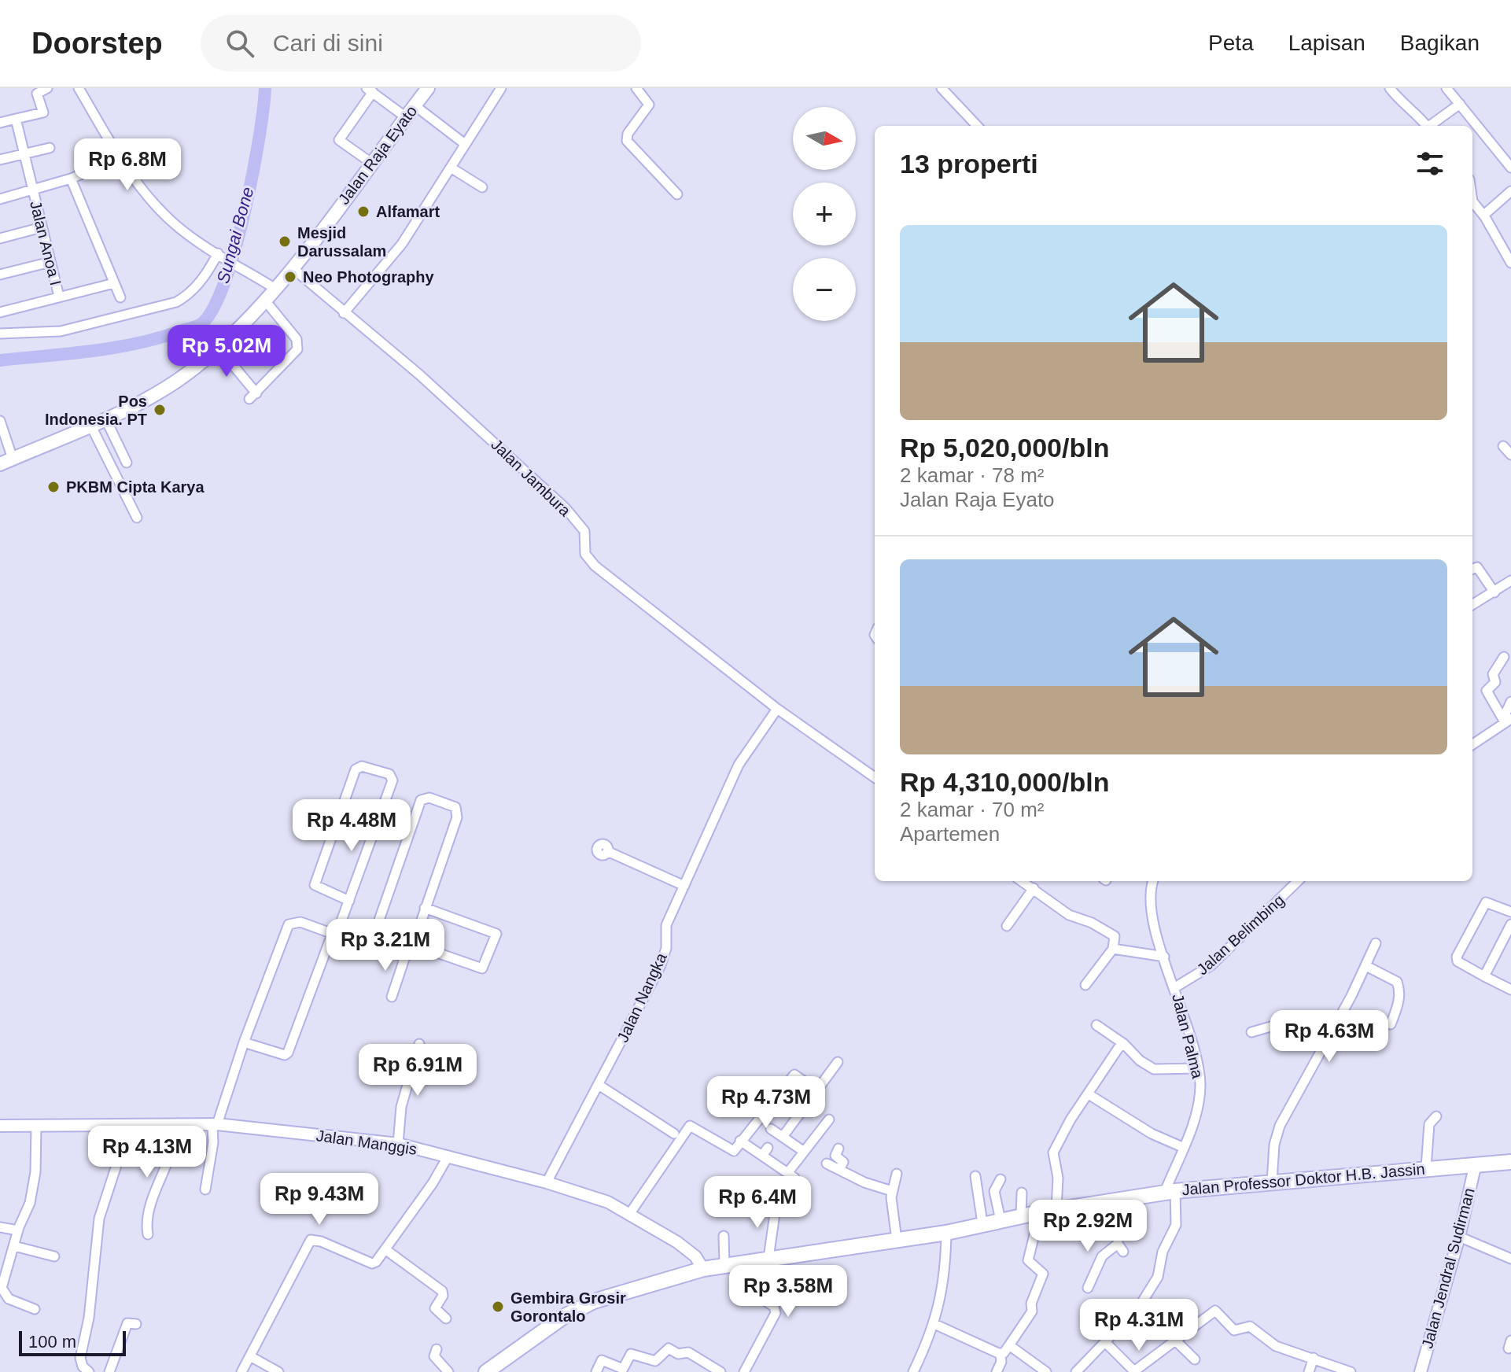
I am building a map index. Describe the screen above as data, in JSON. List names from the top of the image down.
{
  "streets": {
    "highway": ["Jalan Professor Doktor H.B. Jassin"],
    "main road": ["Jalan Raja Eyato"],
    "street": [
      "Jalan Anoa I",
      "Jalan Jambura",
      "Jalan Belimbing",
      "Jalan Nangka",
      "Jalan Palma",
      "Jalan Manggis",
      "Jalan Jendral Sudirman"
    ]
  },
  "crossings": [
    ["Jalan Raja Eyato", "Jalan Jambura"],
    ["Jalan Jambura", "Jalan Nangka"],
    ["Jalan Belimbing", "Jalan Palma"],
    ["Jalan Nangka", "Jalan Manggis"],
    ["Jalan Palma", "Jalan Professor Doktor H.B. Jassin"],
    ["Jalan Manggis", "Jalan Professor Doktor H.B. Jassin"],
    ["Jalan Professor Doktor H.B. Jassin", "Jalan Jendral Sudirman"]
  ],
  "water": ["Sungai Bone"],
  "places": [
    "Alfamart",
    "Mesjid Darussalam",
    "Neo Photography",
    "Pos Indonesia. PT",
    "PKBM Cipta Karya",
    "Gembira Grosir Gorontalo"
  ],
  "scale_bar": "100 m",
  "north": "right",
  "page": {
    "header": "Doorstep",
    "search": "Cari di sini",
    "nav": ["Peta", "Lapisan", "Bagikan"],
    "map_buttons": ["+", "−"],
    "heading": "13 properti",
    "price": [
      "Rp 6.8M",
      "Rp 5.02M",
      "Rp 4.48M",
      "Rp 3.21M",
      "Rp 4.63M",
      "Rp 6.91M",
      "Rp 4.73M",
      "Rp 4.13M",
      "Rp 9.43M",
      "Rp 6.4M",
      "Rp 2.92M",
      "Rp 3.58M",
      "Rp 4.31M"
    ],
    "list": [
      {
        "name": "Rp 5,020,000/bln",
        "note": "2 kamar · 78 m² · Jalan Raja Eyato"
      },
      {
        "name": "Rp 4,310,000/bln",
        "note": "2 kamar · 70 m² · Apartemen"
      }
    ],
    "scale": "100 m"
  }
}
